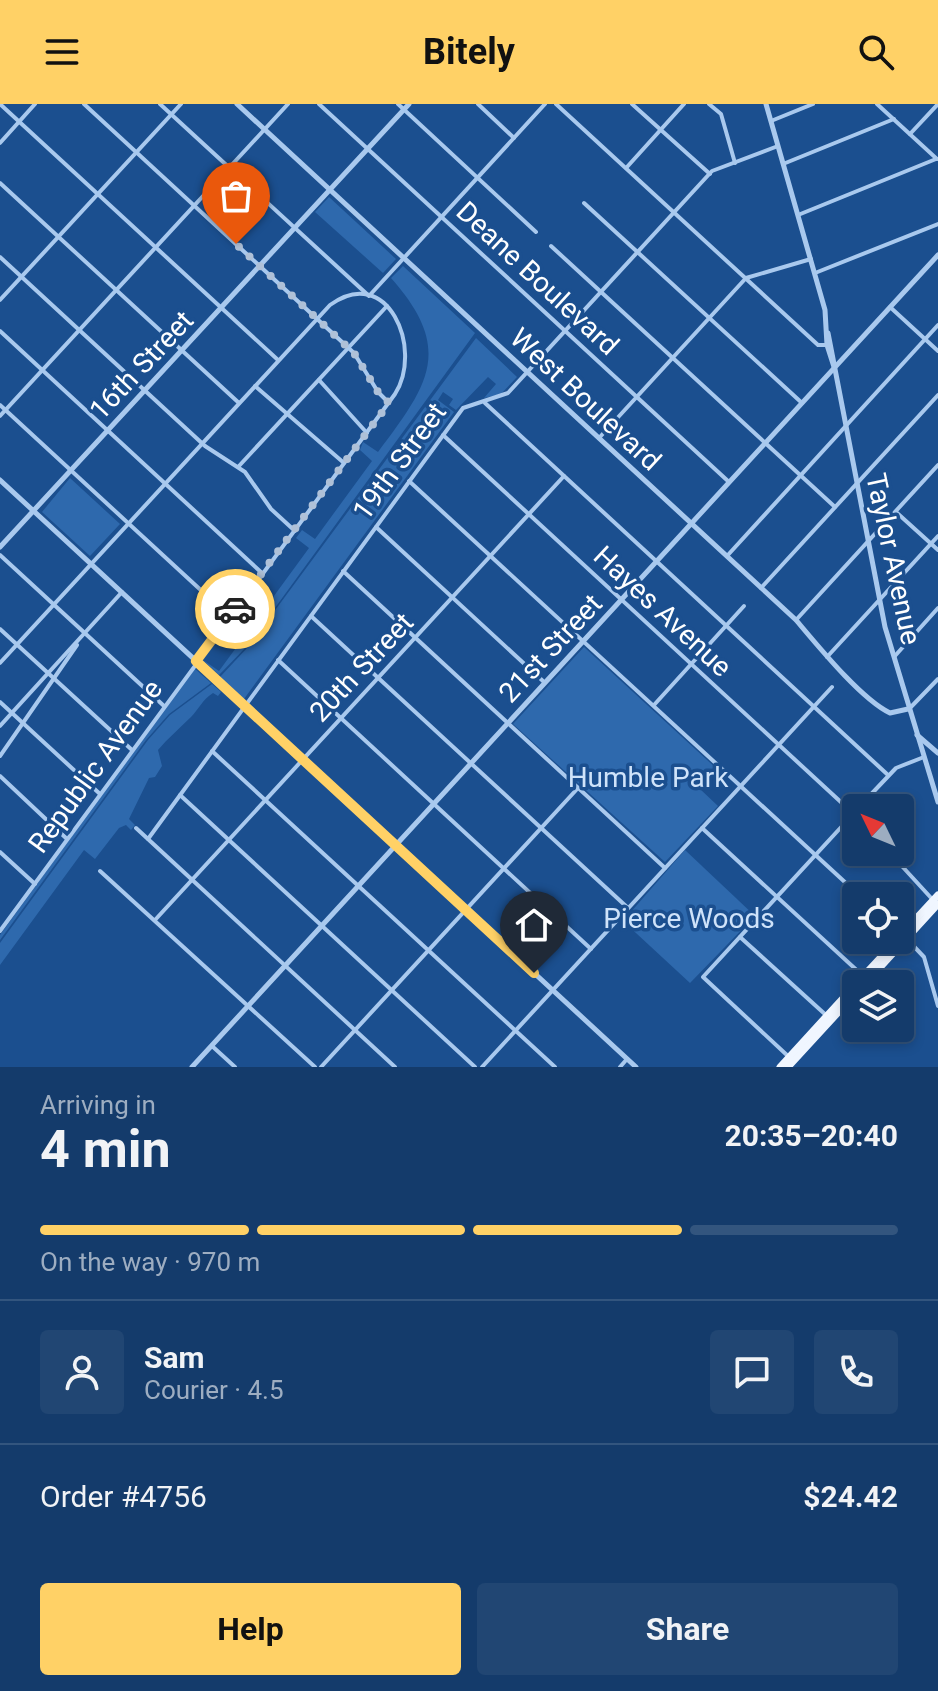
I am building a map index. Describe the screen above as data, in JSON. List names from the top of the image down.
{
  "streets": {
    "street": [
      "Deane Boulevard",
      "16th Street",
      "West Boulevard",
      "19th Street",
      "Taylor Avenue",
      "Hayes Avenue",
      "21st Street",
      "20th Street",
      "Republic Avenue"
    ]
  },
  "crossings": [
    ["Deane Boulevard", "16th Street"],
    ["Deane Boulevard", "19th Street"],
    ["Deane Boulevard", "21st Street"],
    ["16th Street", "West Boulevard"],
    ["West Boulevard", "19th Street"],
    ["West Boulevard", "Taylor Avenue"],
    ["West Boulevard", "21st Street"],
    ["19th Street", "Taylor Avenue"],
    ["19th Street", "Hayes Avenue"],
    ["Taylor Avenue", "21st Street"],
    ["Hayes Avenue", "21st Street"],
    ["Hayes Avenue", "20th Street"]
  ],
  "parks": ["Humble Park", "Pierce Woods"],
  "north": "top left",
  "page": {
    "header": "Bitely",
    "heading": ["4 min", "Arriving in", "20:35–20:40"],
    "panel": [
      "Sam",
      "Courier · 4.5",
      "Order #4756",
      "$24.42"
    ],
    "bar": "On the way · 970 m",
    "buttons": ["Help", "Share"]
  }
}
